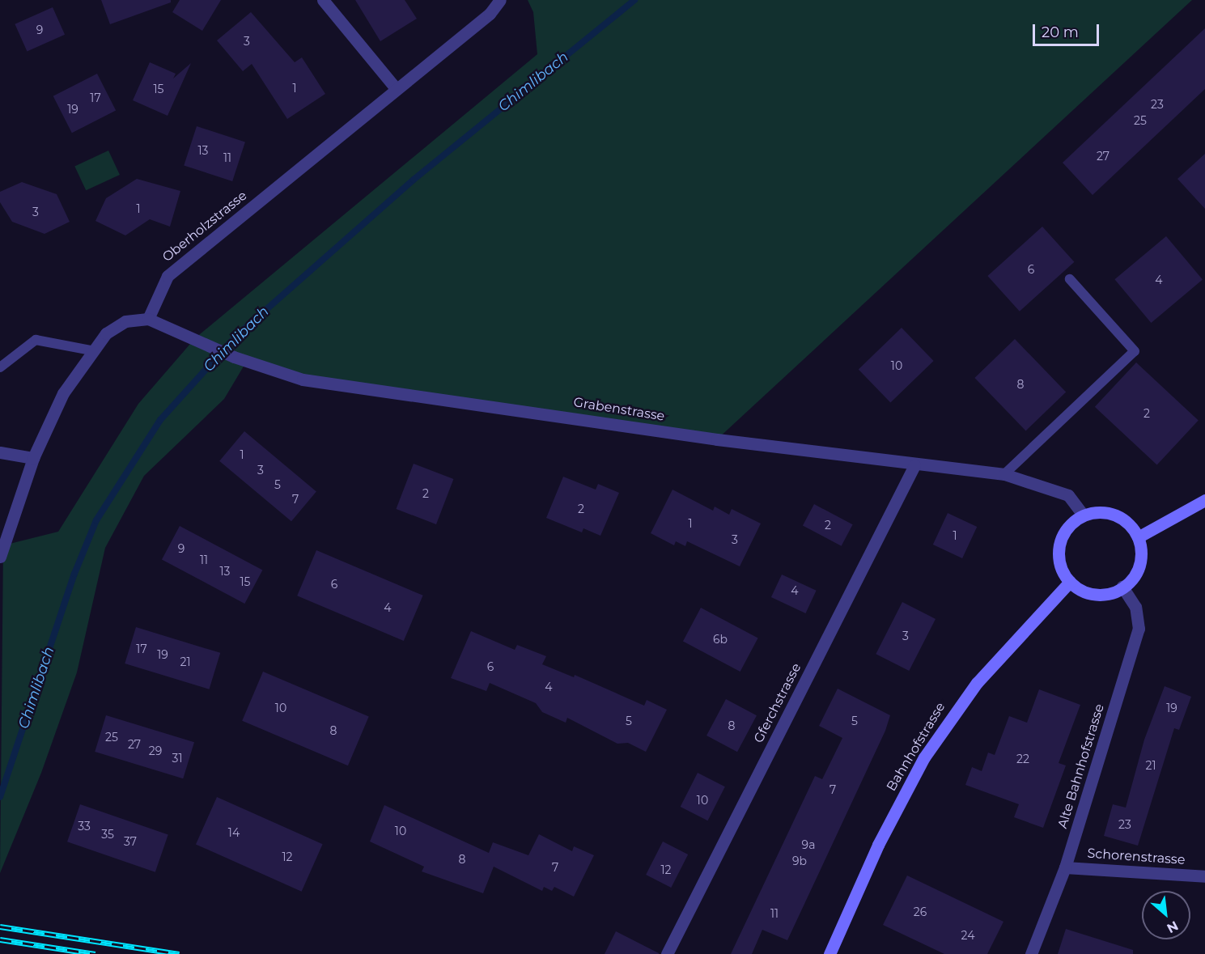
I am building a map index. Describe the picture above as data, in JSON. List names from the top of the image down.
{
  "streets": {
    "main road": ["Bahnhofstrasse"],
    "street": [
      "Oberholzstrasse",
      "Grabenstrasse",
      "Gferchstrasse",
      "Alte Bahnhofstrasse",
      "Schorenstrasse"
    ]
  },
  "crossings": [
    ["Oberholzstrasse", "Grabenstrasse"],
    ["Grabenstrasse", "Gferchstrasse"],
    ["Grabenstrasse", "Bahnhofstrasse"],
    ["Grabenstrasse", "Alte Bahnhofstrasse"],
    ["Bahnhofstrasse", "Alte Bahnhofstrasse"],
    ["Alte Bahnhofstrasse", "Schorenstrasse"]
  ],
  "water": ["Chimlibach"],
  "house_numbers": [
    "9",
    "3",
    "1",
    "15",
    "17",
    "23",
    "19",
    "25",
    "13",
    "27",
    "11",
    "1",
    "3",
    "6",
    "4",
    "10",
    "8",
    "2",
    "1",
    "3",
    "5",
    "2",
    "7",
    "2",
    "1",
    "2",
    "1",
    "3",
    "9",
    "11",
    "13",
    "15",
    "6",
    "4",
    "4",
    "3",
    "6b",
    "17",
    "19",
    "21",
    "6",
    "4",
    "10",
    "19",
    "5",
    "5",
    "8",
    "8",
    "25",
    "27",
    "29",
    "31",
    "22",
    "21",
    "7",
    "10",
    "23",
    "33",
    "10",
    "14",
    "35",
    "37",
    "9a",
    "12",
    "8",
    "9b",
    "7",
    "12",
    "26",
    "11",
    "24"
  ],
  "scale_bar": "20 m",
  "north": "bottom right"
}
